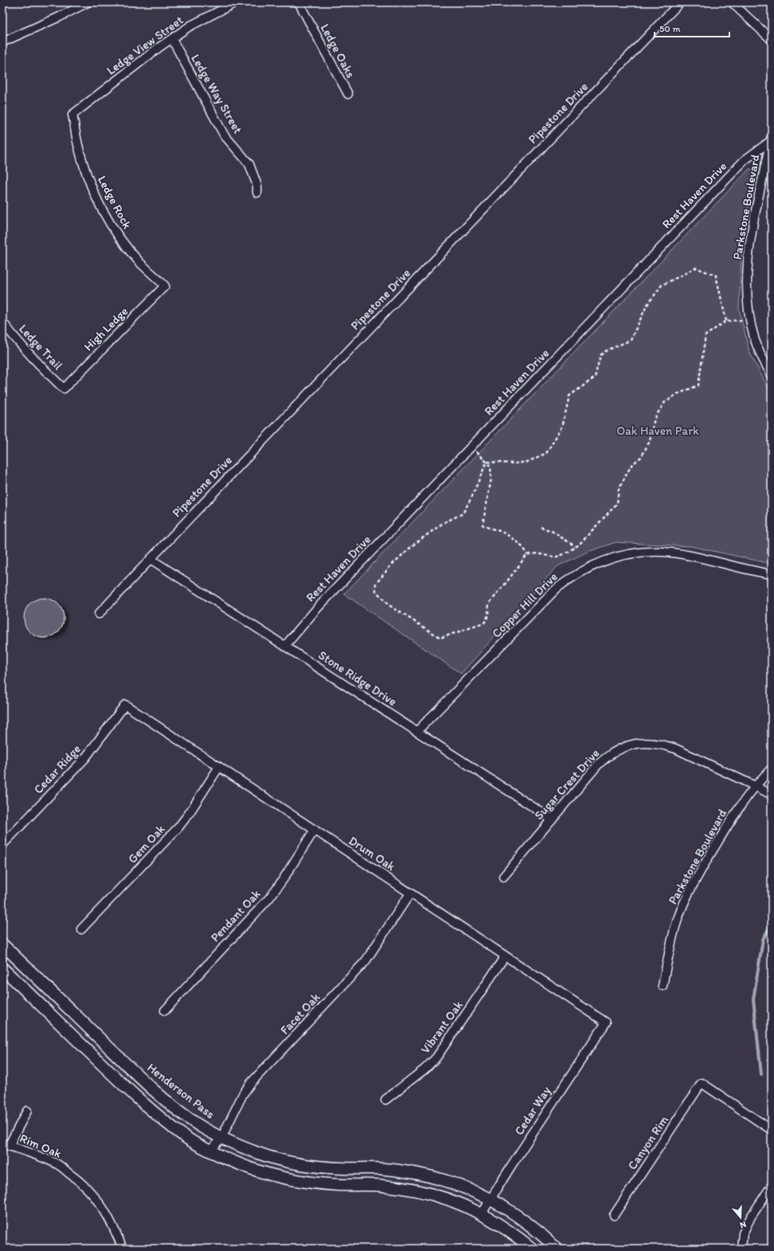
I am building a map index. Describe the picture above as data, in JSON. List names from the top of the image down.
{
  "streets": {
    "street": [
      "Ledge View Street",
      "Ledge Oaks",
      "Ledge Way Street",
      "Pipestone Drive",
      "Rest Haven Drive",
      "Ledge Rock",
      "Parkstone Boulevard",
      "High Ledge",
      "Ledge Trail",
      "Copper Hill Drive",
      "Stone Ridge Drive",
      "Cedar Ridge",
      "Sugar Crest Drive",
      "Gem Oak",
      "Drum Oak",
      "Pendant Oak",
      "Facet Oak",
      "Vibrant Oak",
      "Henderson Pass",
      "Cedar Way",
      "Canyon Rim",
      "Rim Oak"
    ]
  },
  "crossings": [
    ["Ledge View Street", "Ledge Way Street"],
    ["Ledge View Street", "Ledge Rock"],
    ["Pipestone Drive", "Stone Ridge Drive"],
    ["Rest Haven Drive", "Parkstone Boulevard"],
    ["Rest Haven Drive", "Stone Ridge Drive"],
    ["Ledge Rock", "High Ledge"],
    ["Parkstone Boulevard", "Sugar Crest Drive"],
    ["High Ledge", "Ledge Trail"],
    ["Copper Hill Drive", "Stone Ridge Drive"],
    ["Stone Ridge Drive", "Sugar Crest Drive"],
    ["Cedar Ridge", "Drum Oak"],
    ["Gem Oak", "Drum Oak"],
    ["Drum Oak", "Pendant Oak"],
    ["Drum Oak", "Facet Oak"],
    ["Drum Oak", "Vibrant Oak"],
    ["Drum Oak", "Cedar Way"],
    ["Facet Oak", "Henderson Pass"],
    ["Henderson Pass", "Cedar Way"]
  ],
  "parks": ["Oak Haven Park"],
  "scale_bar": "50 m",
  "north": "bottom"
}
